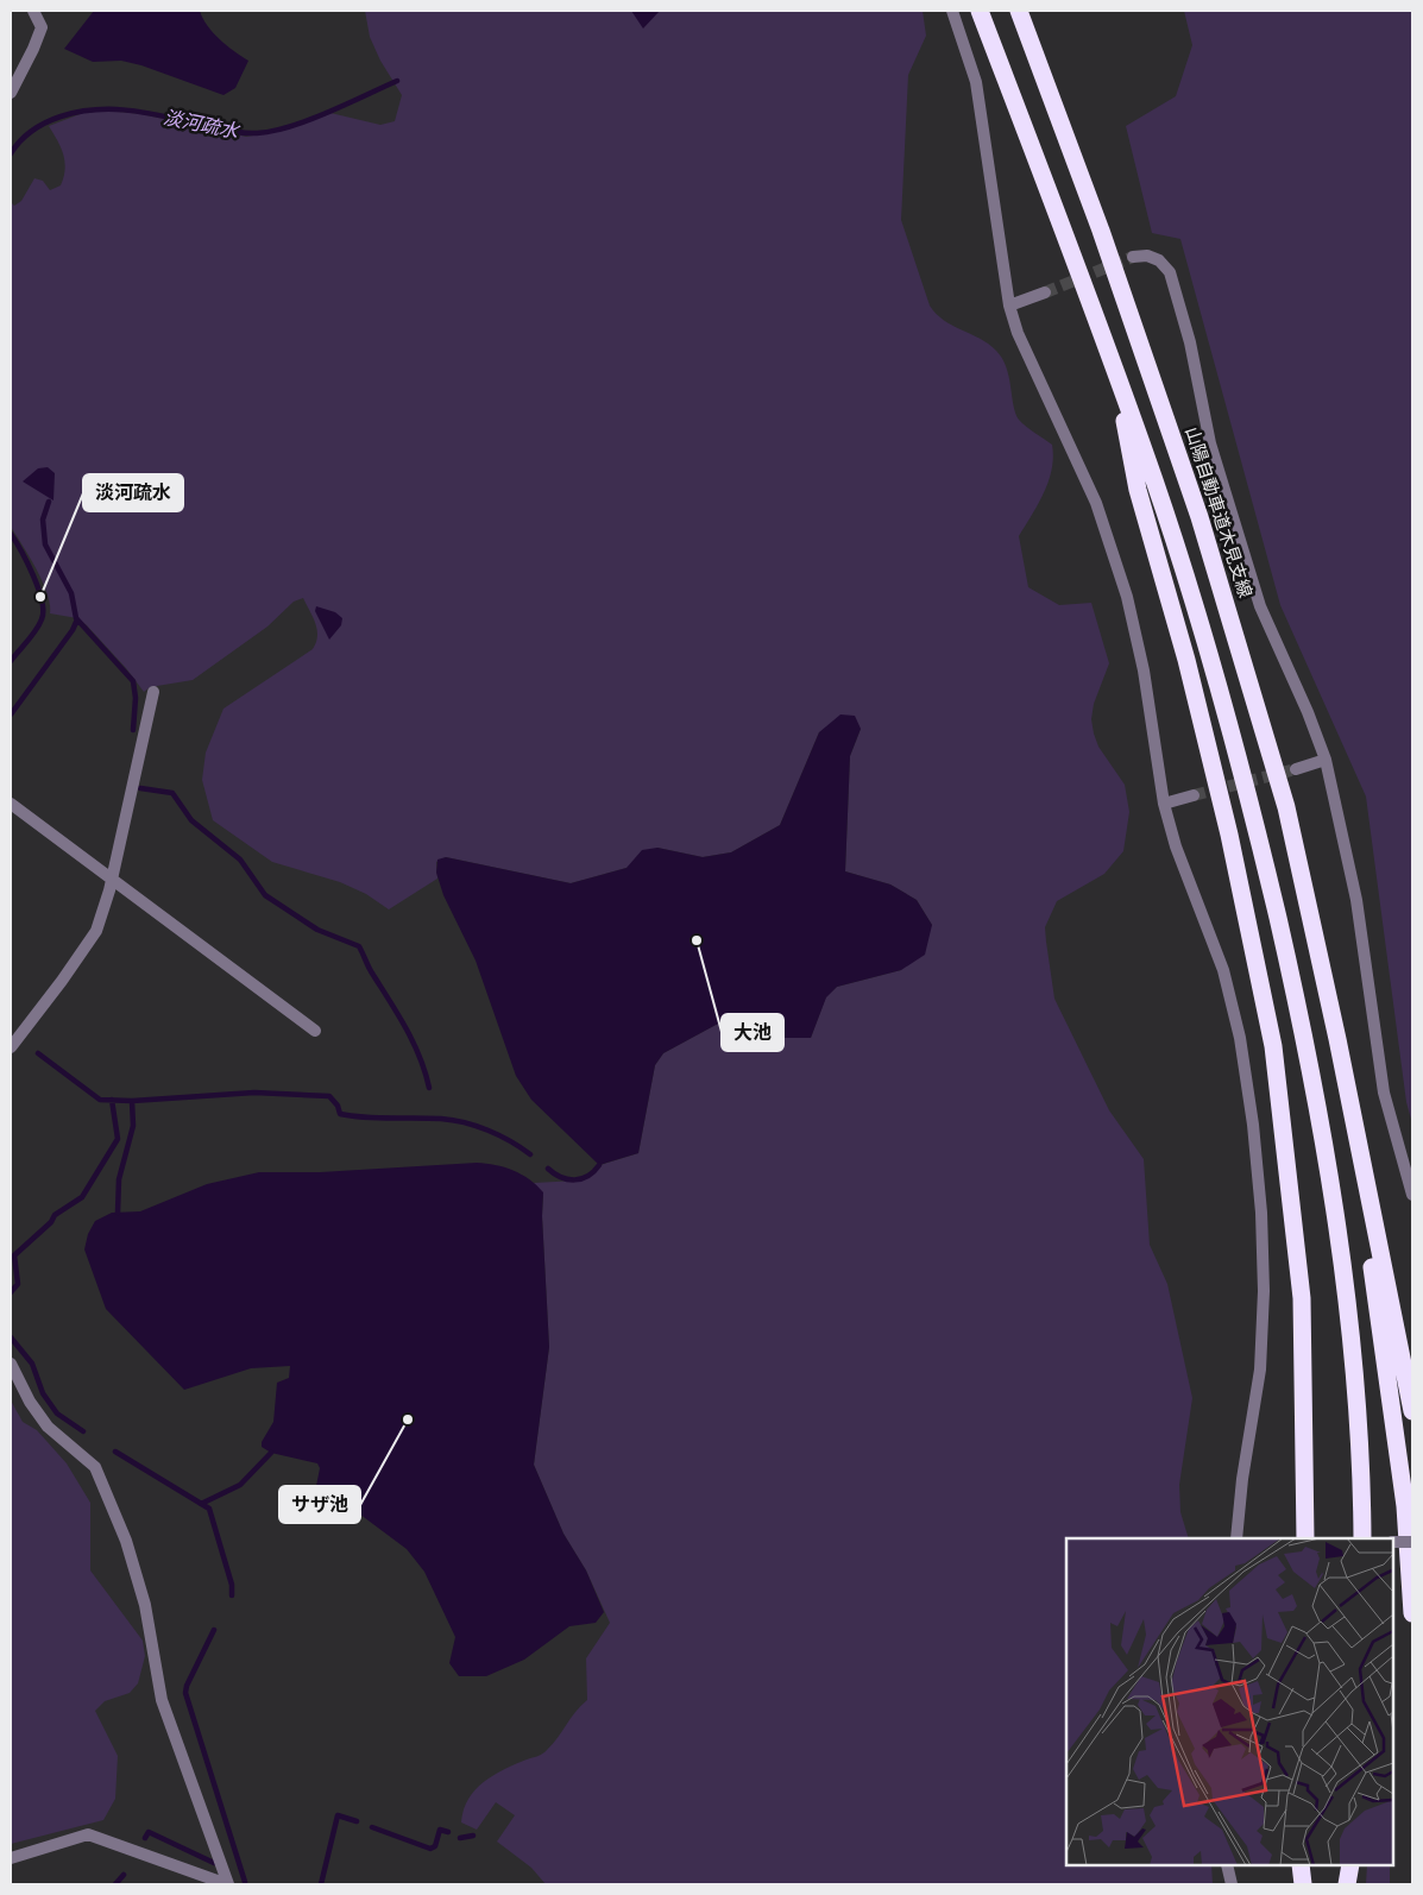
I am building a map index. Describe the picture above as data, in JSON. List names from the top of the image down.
{
  "streets": {
    "highway": ["山陽自動車道木見支線"]
  },
  "water": ["淡河疏水"],
  "places": ["淡河疏水", "大池", "サザ池"]
}
